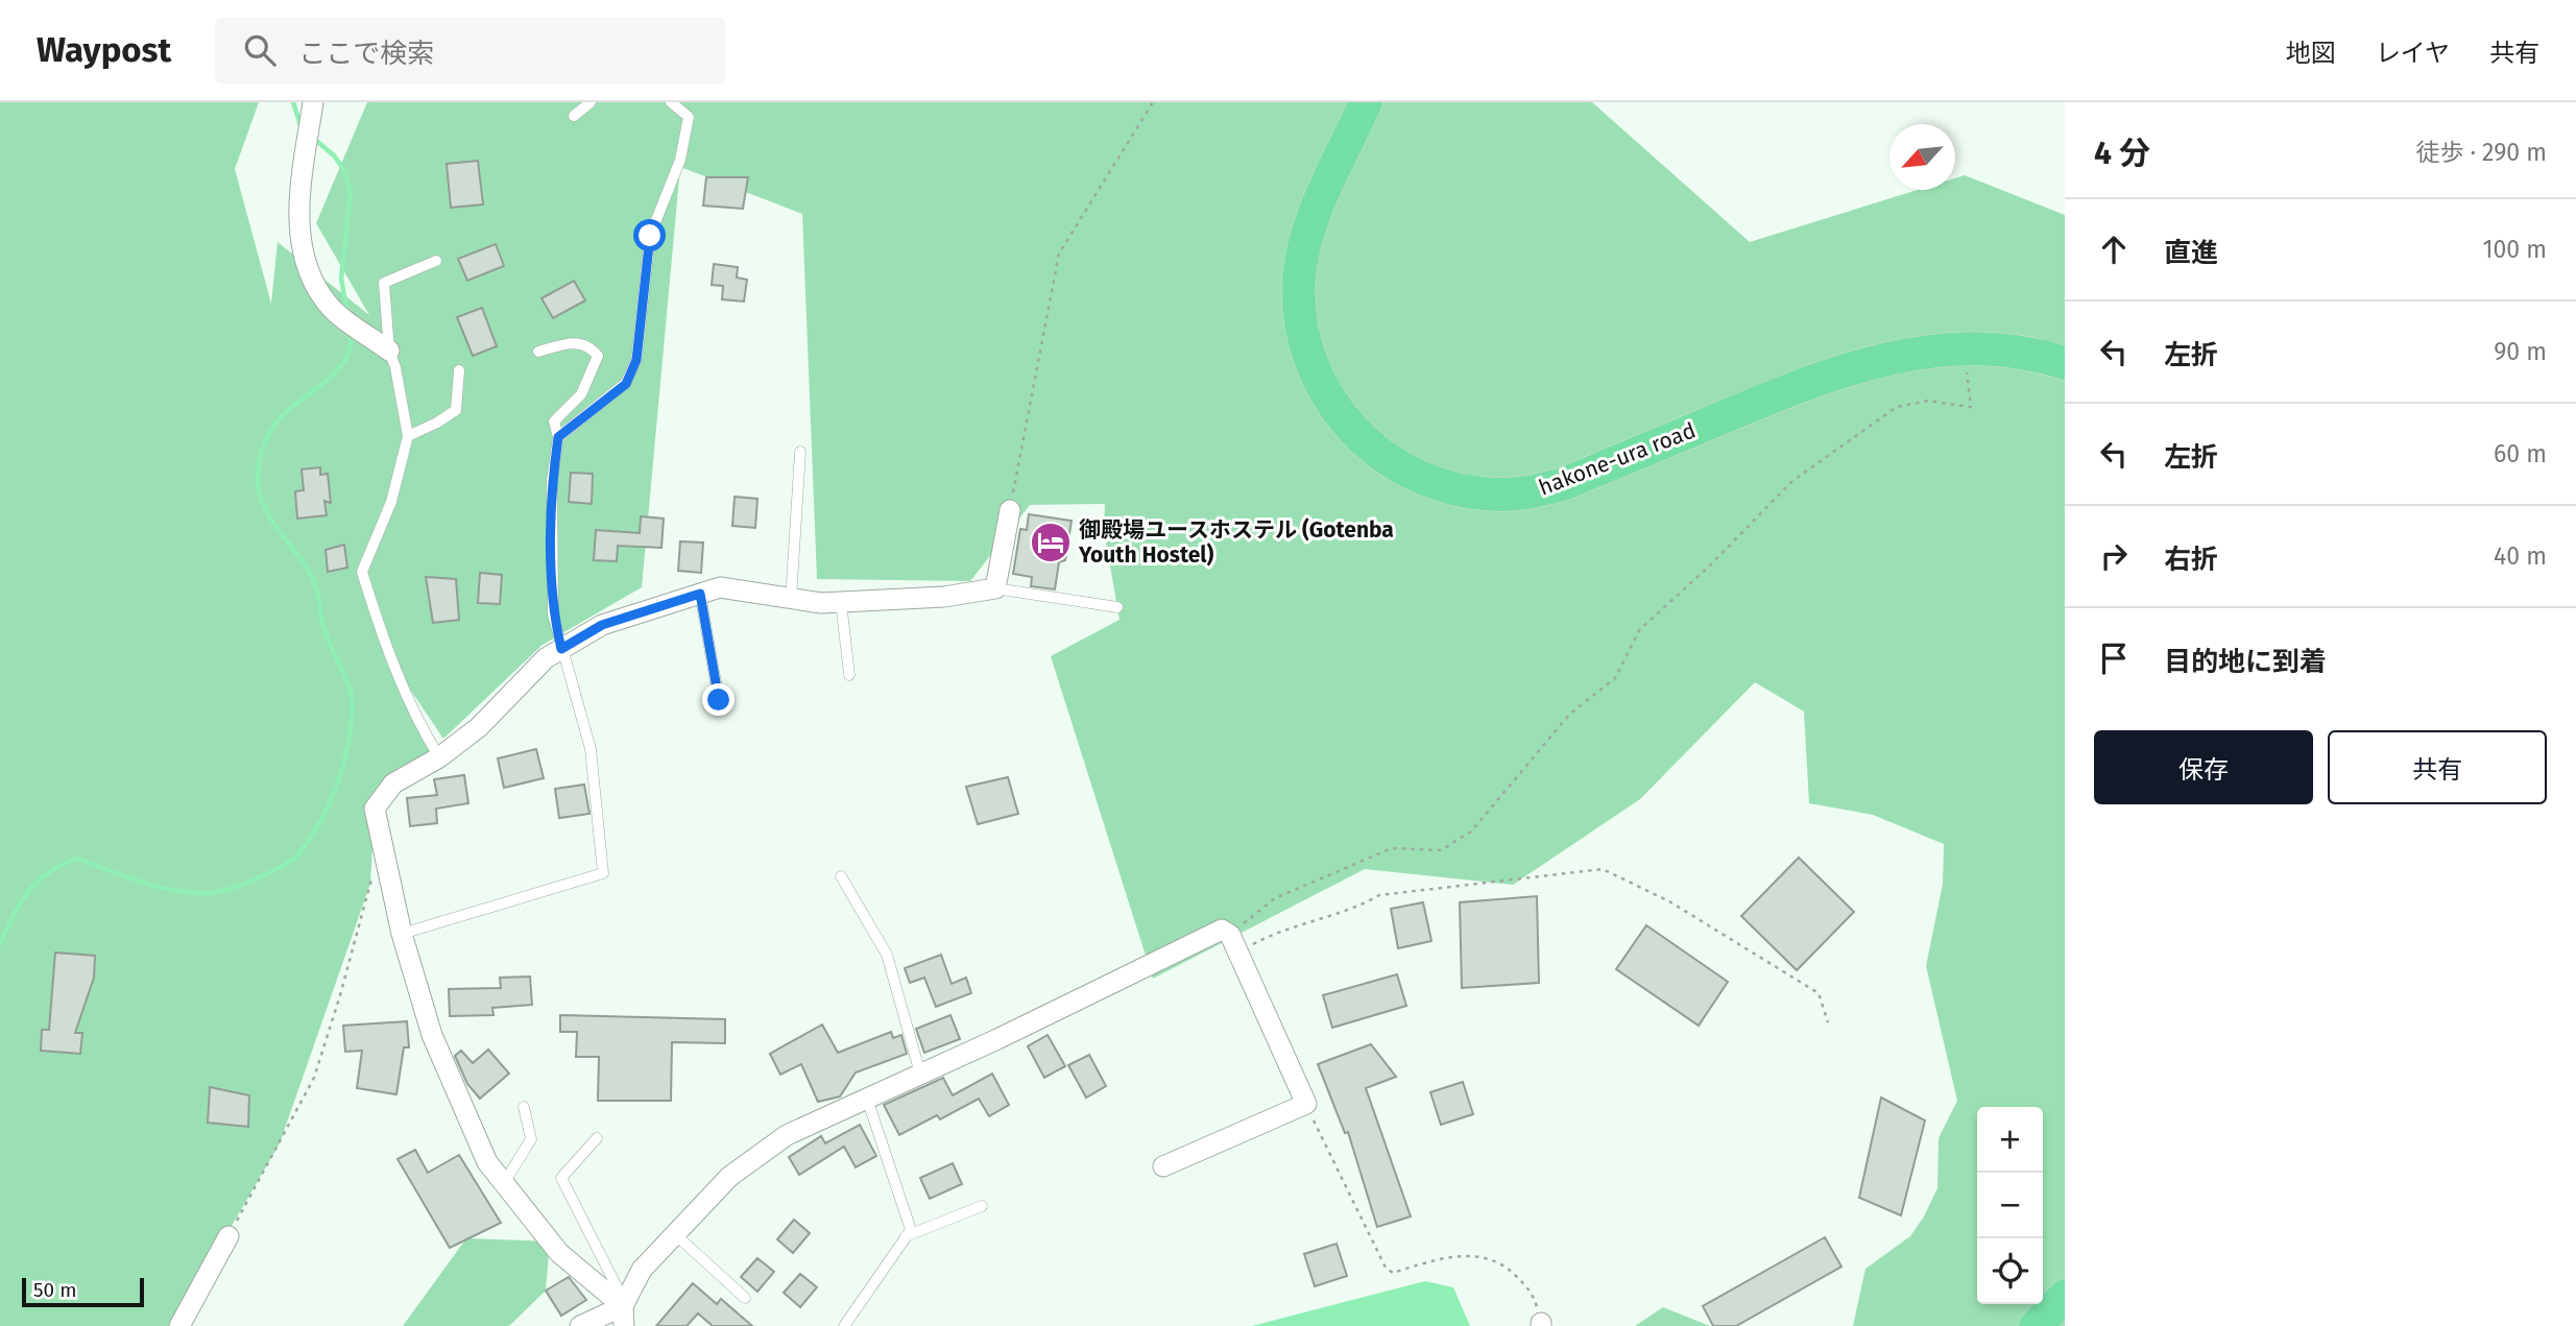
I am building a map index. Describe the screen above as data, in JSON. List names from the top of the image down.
{
  "streets": {
    "highway": ["hakone-ura road"]
  },
  "places": {
    "hotel": ["御殿場ユースホステル (Gotenba Youth Hostel)"]
  },
  "scale_bar": "50 m",
  "north": "bottom left",
  "page": {
    "header": "Waypost",
    "search": "ここで検索",
    "nav": ["地図", "レイヤ", "共有"],
    "heading": ["4 分", "徒歩 · 290 m"],
    "list": [
      ["直進", "100 m"],
      ["左折", "90 m"],
      ["左折", "60 m"],
      ["右折", "40 m"],
      "目的地に到着"
    ],
    "buttons": ["保存", "共有"],
    "map_buttons": ["+", "−"],
    "scale": "50 m"
  }
}
